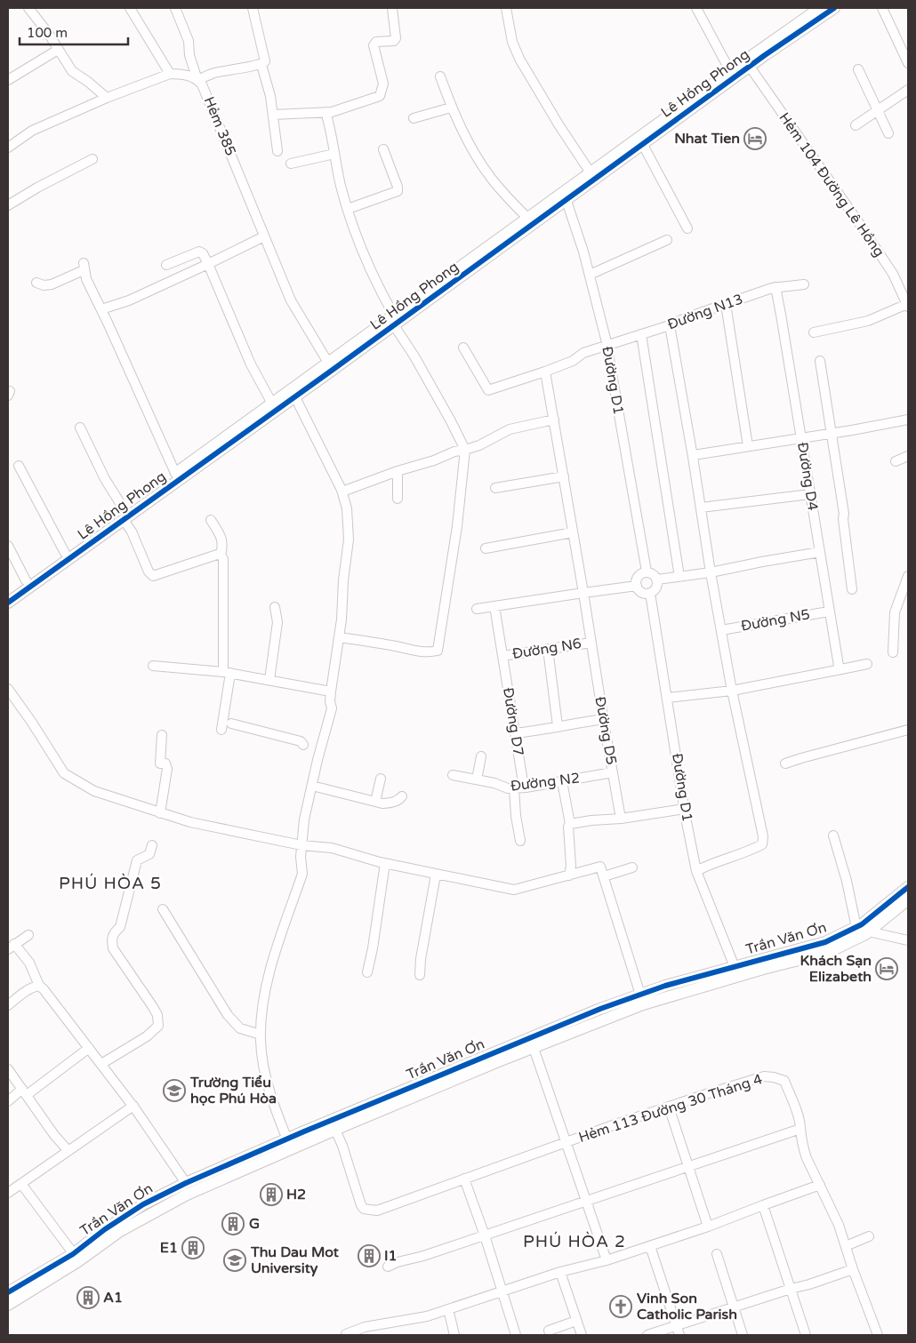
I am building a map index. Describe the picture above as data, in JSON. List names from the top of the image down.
{
  "streets": {
    "street": [
      "Lê Hồng Phong",
      "Hẻm 385",
      "Hẻm 104 Đường Lê Hồng",
      "Đường N13",
      "Đường D1",
      "Đường D4",
      "Đường N5",
      "Đường N6",
      "Đường D7",
      "Đường D5",
      "Đường N2",
      "Trần Văn Ơn",
      "Hẻm 113 Đường 30 Tháng 4"
    ]
  },
  "crossings": [
    ["Lê Hồng Phong", "Hẻm 385"],
    ["Lê Hồng Phong", "Hẻm 104 Đường Lê Hồng"],
    ["Lê Hồng Phong", "Đường D1"],
    ["Đường N13", "Đường D1"],
    ["Đường N13", "Đường D4"],
    ["Đường N13", "Đường D5"],
    ["Đường D1", "Trần Văn Ơn"],
    ["Đường D4", "Đường N5"],
    ["Đường N6", "Đường D7"],
    ["Đường N6", "Đường D5"],
    ["Đường D7", "Đường N2"],
    ["Đường D5", "Đường N2"],
    ["Trần Văn Ơn", "Hẻm 113 Đường 30 Tháng 4"]
  ],
  "districts": ["PHÚ HÒA 5", "PHÚ HÒA 2"],
  "places": {
    "hotel": ["Nhat Tien", "Khách Sạn Elizabeth"],
    "school or university": ["Trường Tiểu học Phú Hòa", "Thu Dau Mot University"],
    "building": [
      "H2",
      "G",
      "E1",
      "I1",
      "A1"
    ],
    "church": ["Vinh Son Catholic Parish"]
  },
  "scale_bar": "100 m"
}
